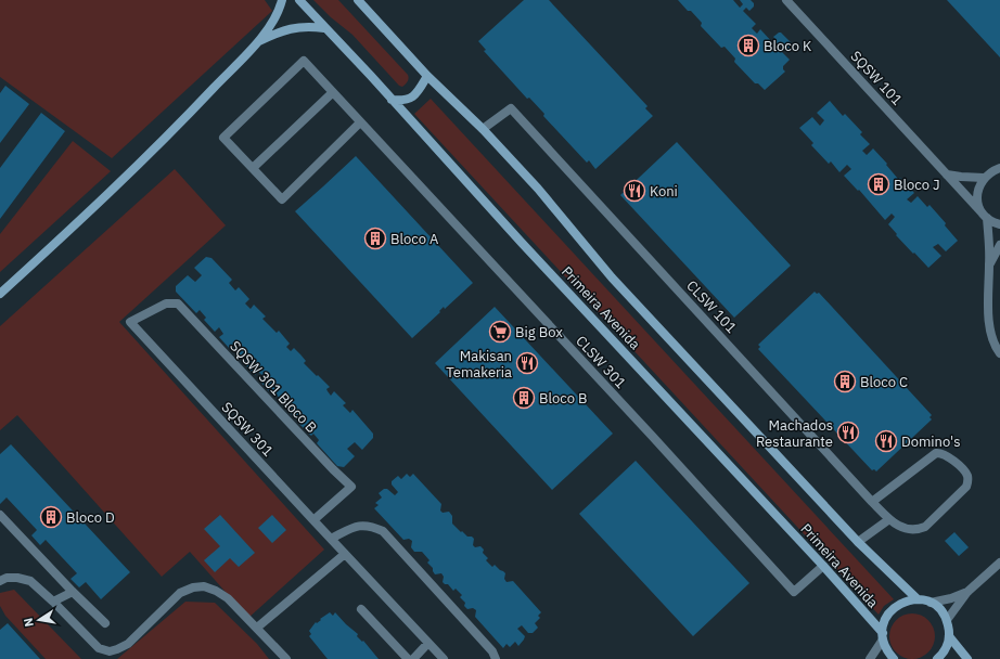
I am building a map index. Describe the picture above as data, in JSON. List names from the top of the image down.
{
  "streets": {
    "main road": ["Primeira Avenida"],
    "street": [
      "SQSW 101",
      "CLSW 101",
      "CLSW 301",
      "SQSW 301 Bloco B",
      "SQSW 301"
    ]
  },
  "crossings": [
    ["CLSW 101", "Primeira Avenida"],
    ["Primeira Avenida", "CLSW 301"],
    ["SQSW 301 Bloco B", "SQSW 301"]
  ],
  "places": {
    "building": [
      "Bloco K",
      "Bloco J",
      "Bloco A",
      "Bloco C",
      "Bloco B",
      "Bloco D"
    ],
    "restaurant": [
      "Koni",
      "Makisan Temakeria",
      "Machados Restaurante",
      "Domino's"
    ],
    "supermarket": ["Big Box"]
  },
  "north": "left"
}
